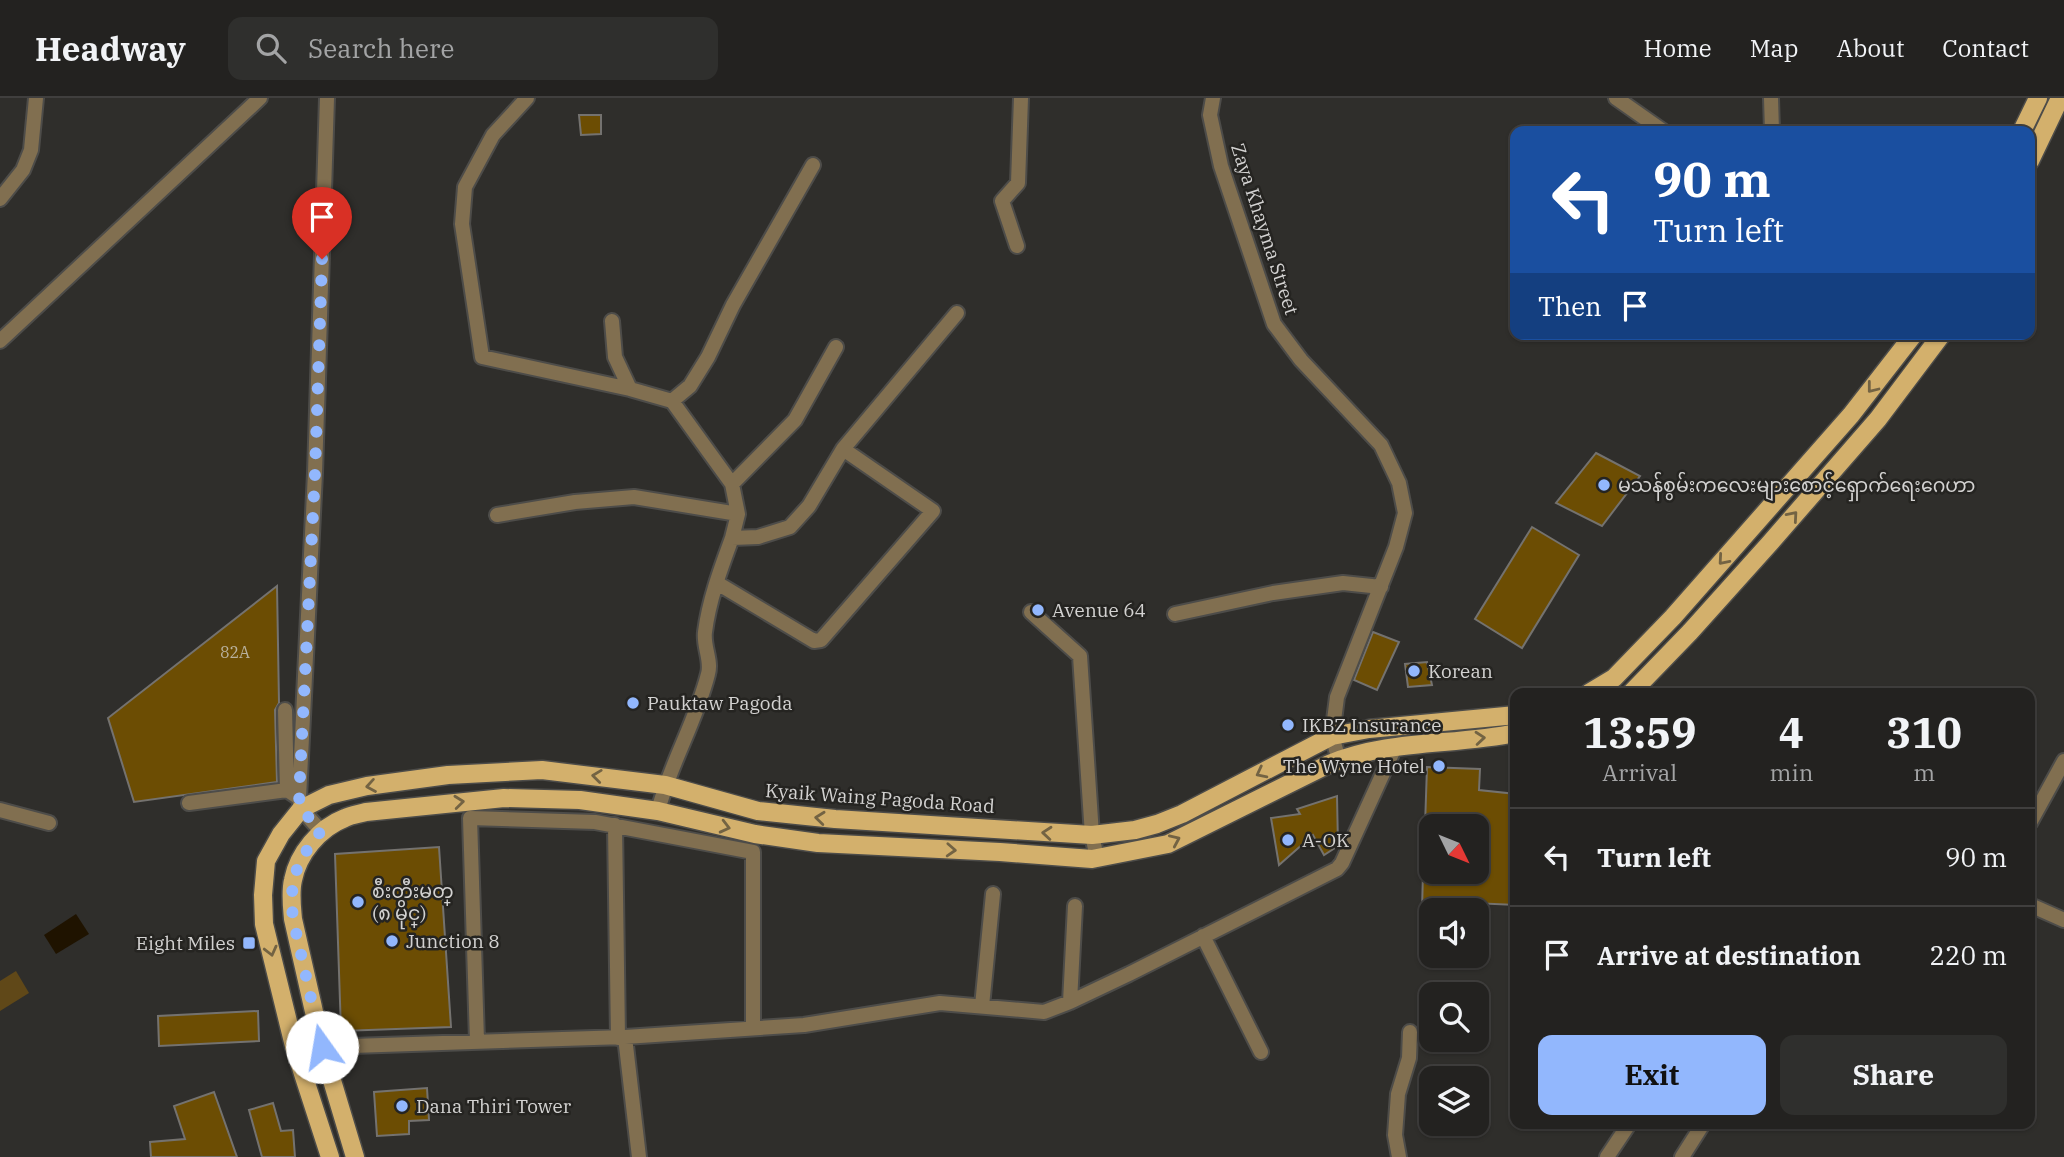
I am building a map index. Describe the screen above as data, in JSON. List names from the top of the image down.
{
  "streets": {
    "main road": ["Kyaik Waing Pagoda Road"],
    "street": ["Zaya Khayma Street"]
  },
  "crossings": [
    ["Zaya Khayma Street", "Kyaik Waing Pagoda Road"]
  ],
  "places": {
    "other": [
      "မသန်စွမ်းကလေးများစောင့်ရှောက်ရေးဂေဟာ",
      "Avenue 64",
      "Korean",
      "Pauktaw Pagoda",
      "IKBZ Insurance",
      "The Wyne Hotel",
      "A-OK",
      "စီးတီးမတ္ (၈ မိုင္)",
      "Junction 8",
      "Dana Thiri Tower"
    ],
    "transit": ["Eight Miles"]
  },
  "house_numbers": ["82A"],
  "north": "bottom right",
  "page": {
    "header": "Headway",
    "search": "Search here",
    "nav": [
      "Home",
      "Map",
      "About",
      "Contact"
    ],
    "turn": ["90 m", "Turn left"],
    "then": "Then",
    "eta": [
      "13:59",
      "Arrival",
      "4",
      "min",
      "310",
      "m"
    ],
    "list": [
      {
        "name": "Turn left",
        "value": "90 m"
      },
      {
        "name": "Arrive at destination",
        "value": "220 m"
      }
    ],
    "buttons": ["Exit", "Share"]
  }
}
